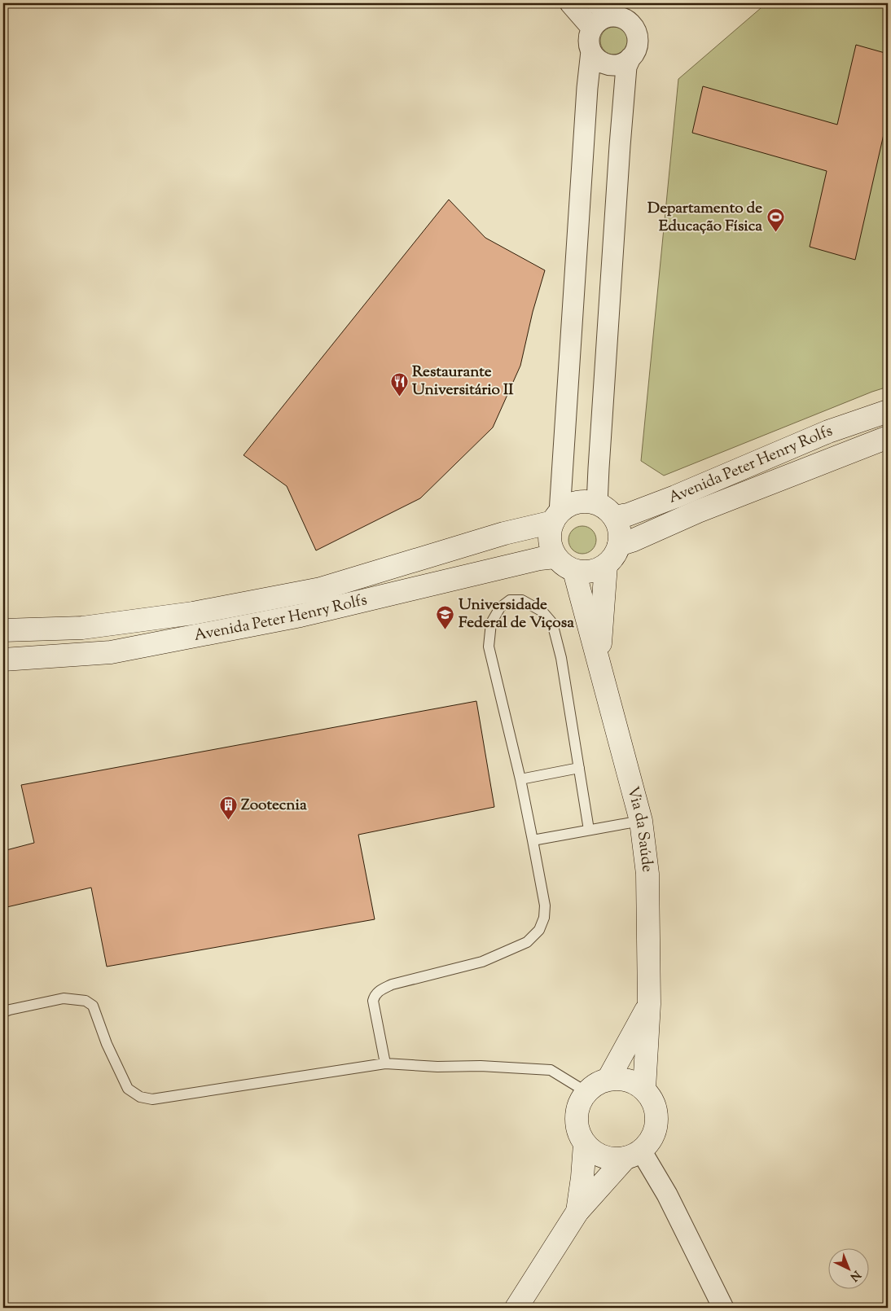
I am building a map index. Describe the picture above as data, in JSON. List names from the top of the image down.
{
  "streets": {
    "main road": ["Avenida Peter Henry Rolfs", "Via da Saúde"]
  },
  "crossings": [
    ["Avenida Peter Henry Rolfs", "Via da Saúde"]
  ],
  "places": {
    "sports": ["Departamento de Educação Física"],
    "restaurant": ["Restaurante Universitário II"],
    "school or university": ["Universidade Federal de Viçosa"],
    "building": ["Zootecnia"]
  },
  "north": "bottom right"
}
